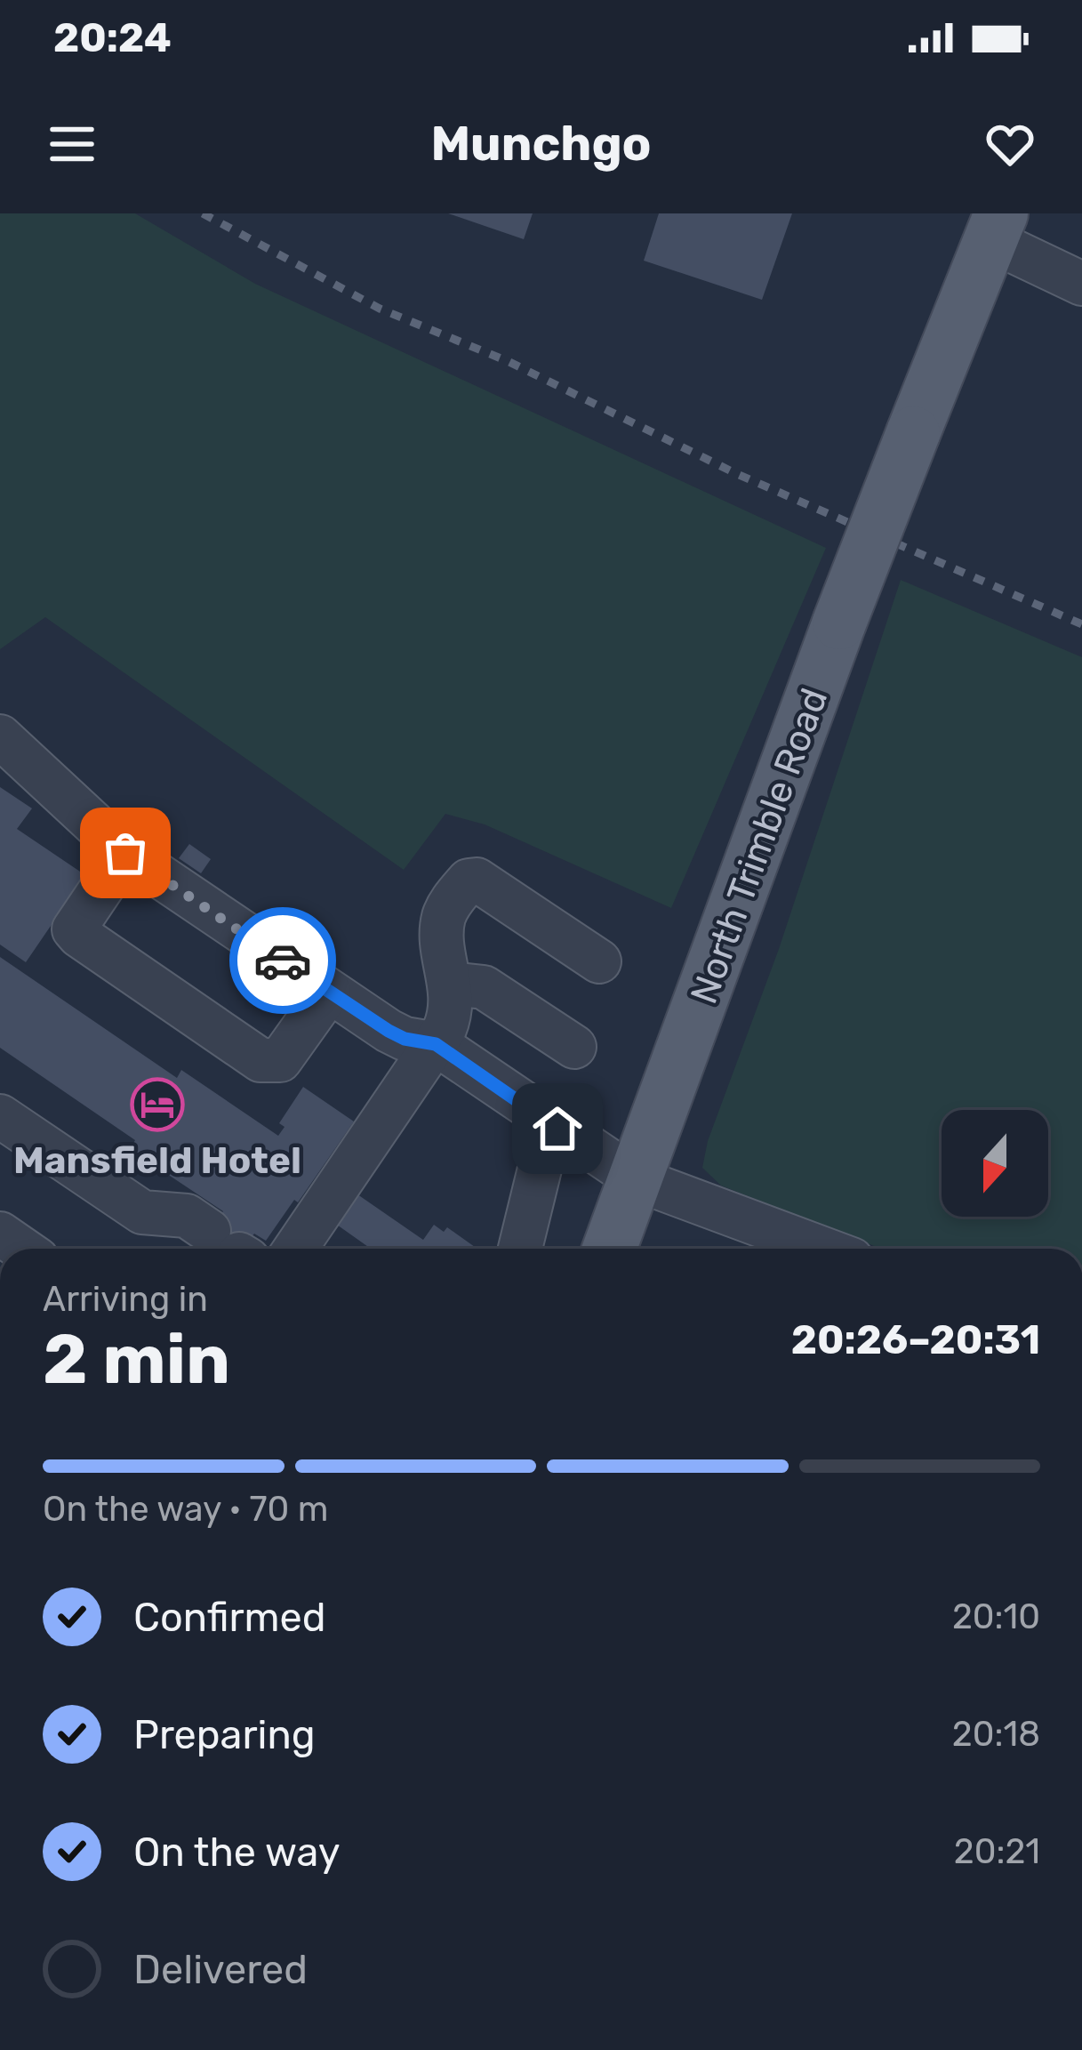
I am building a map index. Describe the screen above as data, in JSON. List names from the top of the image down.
{
  "streets": {
    "main road": ["North Trimble Road"]
  },
  "places": {
    "hotel": ["Mansfield Hotel"]
  },
  "north": "bottom",
  "page": {
    "status": "20:24",
    "header": "Munchgo",
    "heading": ["2 min", "Arriving in", "20:26–20:31"],
    "bar": "On the way · 70 m",
    "list": [
      ["Confirmed", "20:10"],
      ["Preparing", "20:18"],
      ["On the way", "20:21"],
      "Delivered"
    ]
  }
}
